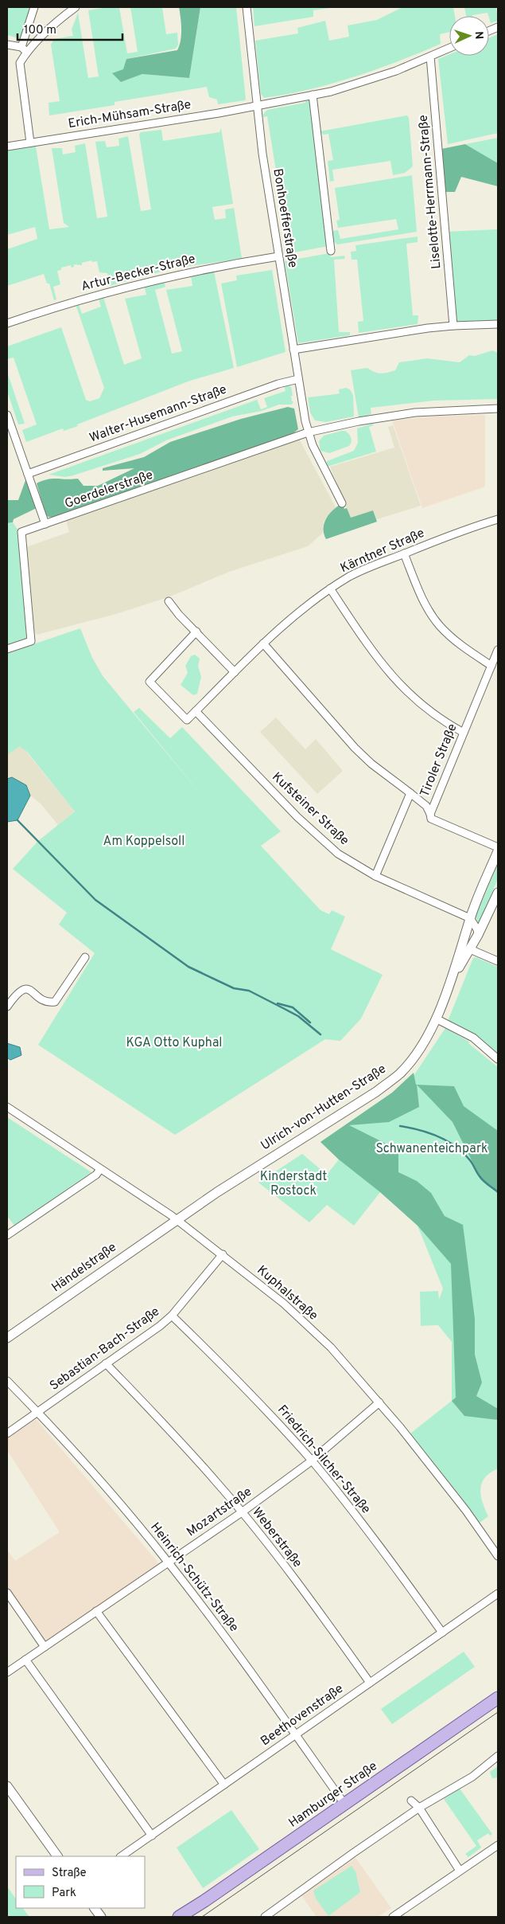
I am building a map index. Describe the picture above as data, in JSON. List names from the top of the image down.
{
  "streets": {
    "main road": ["Hamburger Straße"],
    "street": [
      "Erich-Mühsam-Straße",
      "Liselotte-Herrmann-Straße",
      "Bonhoefferstraße",
      "Artur-Becker-Straße",
      "Walter-Husemann-Straße",
      "Goerdelerstraße",
      "Kärntner Straße",
      "Tiroler Straße",
      "Kufsteiner Straße",
      "Ulrich-von-Hutten-Straße",
      "Händelstraße",
      "Kuphalstraße",
      "Sebastian-Bach-Straße",
      "Friedrich-Silcher-Straße",
      "Mozartstraße",
      "Weberstraße",
      "Heinrich-Schütz-Straße",
      "Beethovenstraße"
    ]
  },
  "crossings": [
    ["Erich-Mühsam-Straße", "Liselotte-Herrmann-Straße"],
    ["Erich-Mühsam-Straße", "Bonhoefferstraße"],
    ["Bonhoefferstraße", "Artur-Becker-Straße"],
    ["Bonhoefferstraße", "Walter-Husemann-Straße"],
    ["Bonhoefferstraße", "Goerdelerstraße"],
    ["Kärntner Straße", "Kufsteiner Straße"],
    ["Tiroler Straße", "Kufsteiner Straße"],
    ["Kufsteiner Straße", "Ulrich-von-Hutten-Straße"],
    ["Ulrich-von-Hutten-Straße", "Händelstraße"],
    ["Ulrich-von-Hutten-Straße", "Kuphalstraße"],
    ["Händelstraße", "Kuphalstraße"],
    ["Kuphalstraße", "Sebastian-Bach-Straße"],
    ["Kuphalstraße", "Mozartstraße"],
    ["Sebastian-Bach-Straße", "Friedrich-Silcher-Straße"],
    ["Sebastian-Bach-Straße", "Weberstraße"],
    ["Sebastian-Bach-Straße", "Heinrich-Schütz-Straße"],
    ["Friedrich-Silcher-Straße", "Mozartstraße"],
    ["Friedrich-Silcher-Straße", "Beethovenstraße"],
    ["Mozartstraße", "Weberstraße"],
    ["Mozartstraße", "Heinrich-Schütz-Straße"],
    ["Weberstraße", "Beethovenstraße"],
    ["Heinrich-Schütz-Straße", "Beethovenstraße"],
    ["Heinrich-Schütz-Straße", "Hamburger Straße"]
  ],
  "parks": [
    "Am Koppelsoll",
    "KGA Otto Kuphal",
    "Schwanenteichpark",
    "Kinderstadt Rostock"
  ],
  "legend": ["Straße", "Park"],
  "scale_bar": "100 m",
  "north": "right"
}
